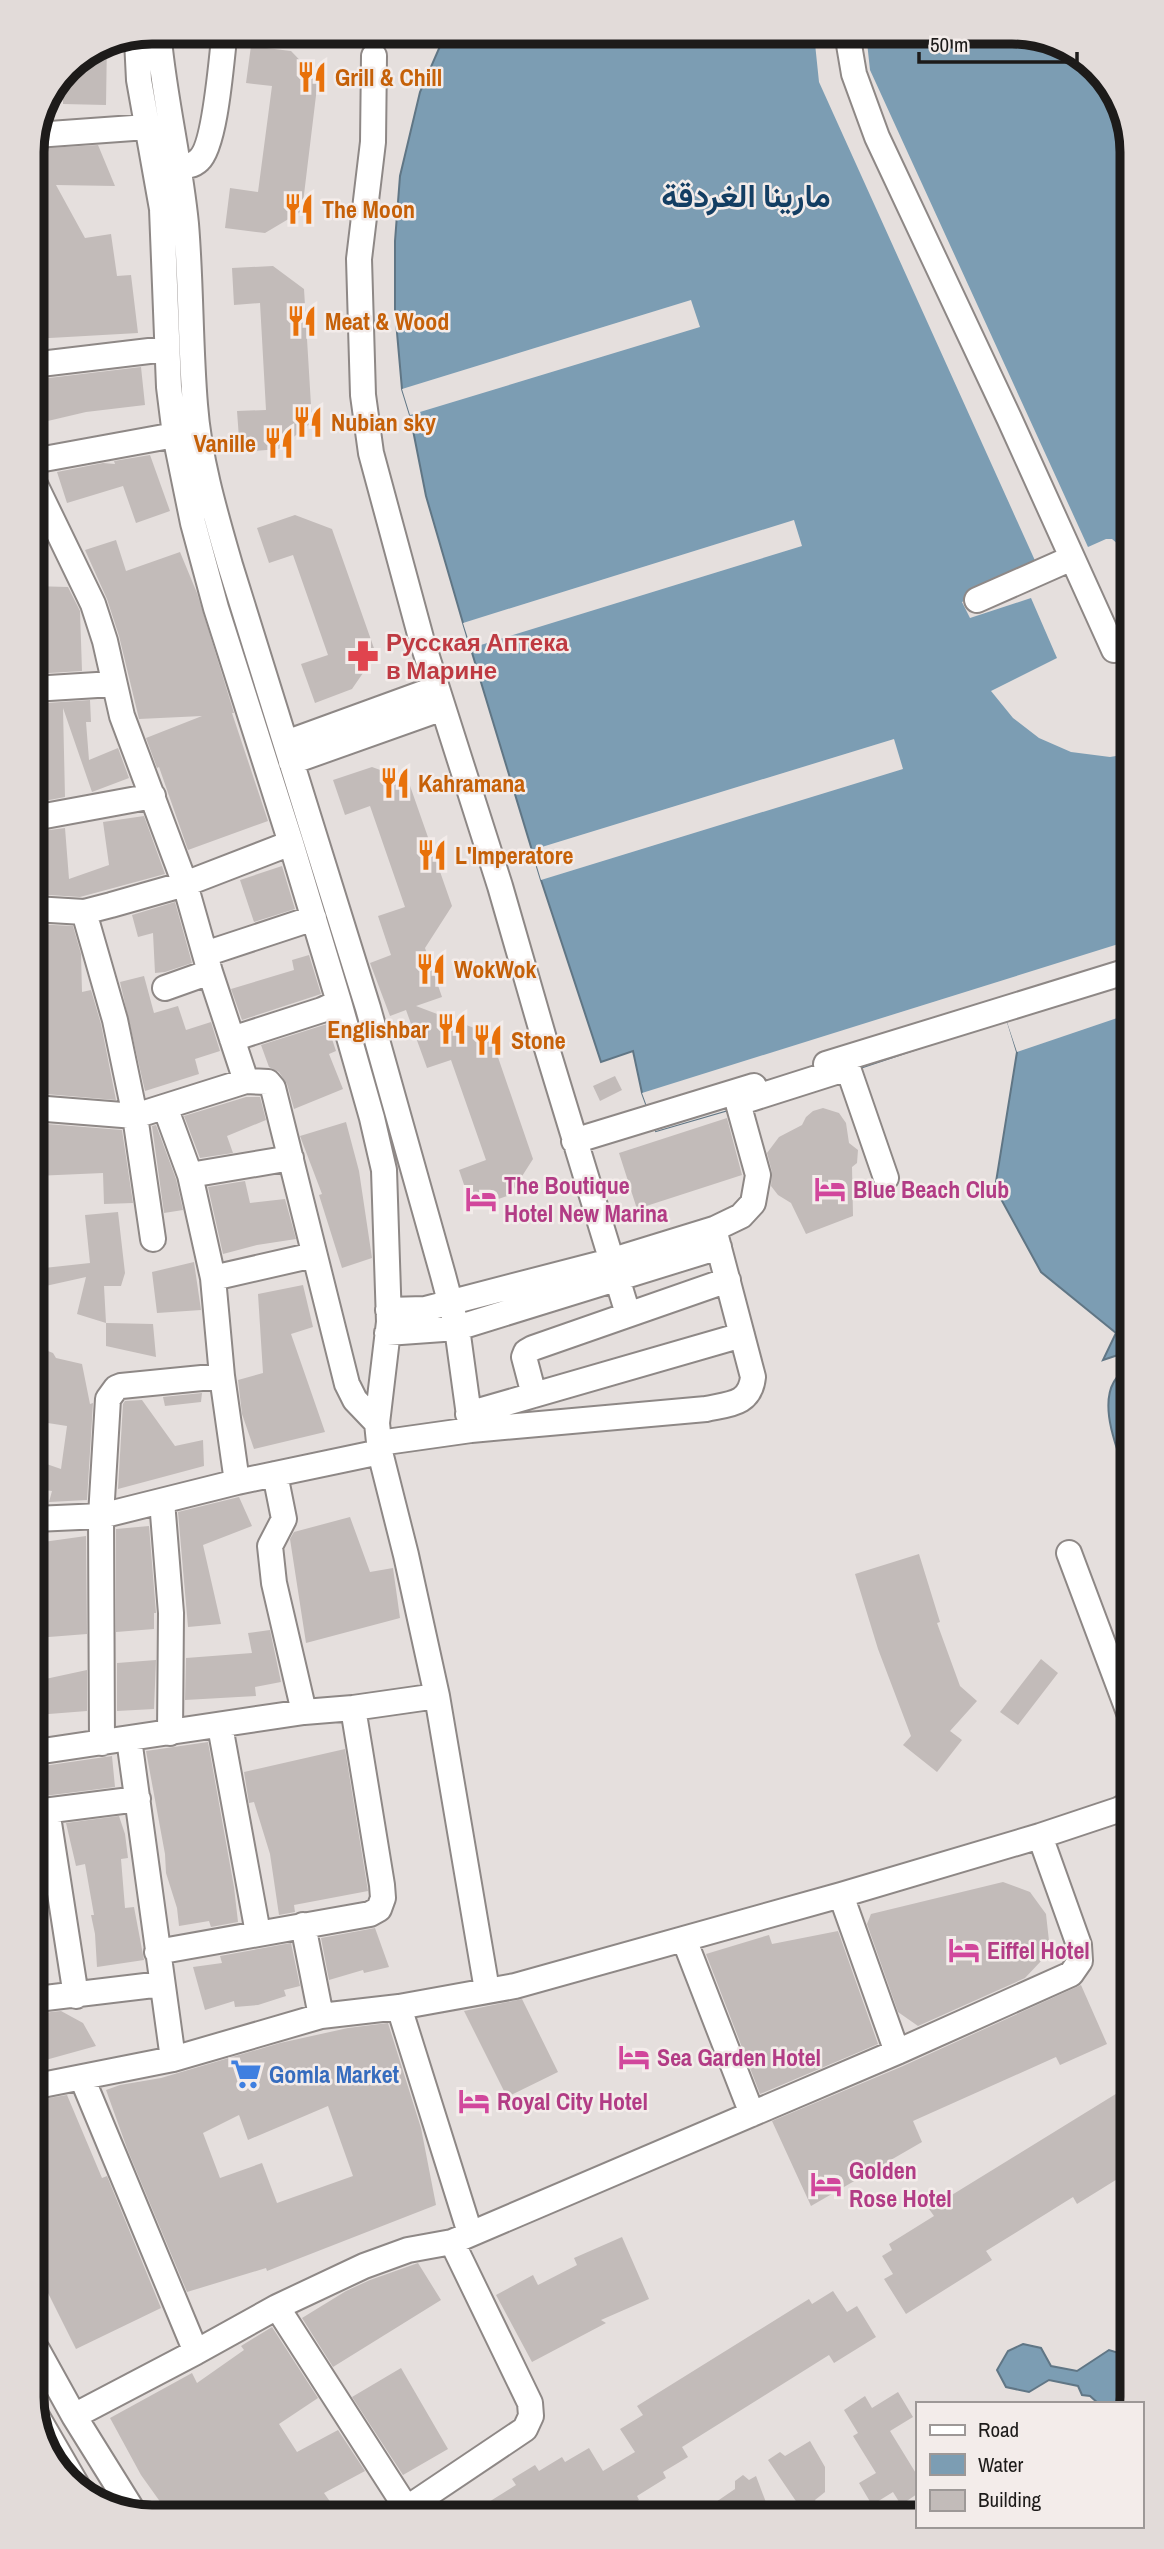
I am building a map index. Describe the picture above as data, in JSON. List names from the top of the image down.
{
  "districts": ["مارينا الغردقة"],
  "places": {
    "restaurant": [
      "Grill & Chill",
      "The Moon",
      "Meat & Wood",
      "Nubian sky",
      "Vanille",
      "Kahramana",
      "L'Imperatore",
      "WokWok",
      "Englishbar",
      "Stone"
    ],
    "pharmacy": ["Русская Аптека в Марине"],
    "hotel": [
      "Blue Beach Club",
      "The Boutique Hotel New Marina",
      "Eiffel Hotel",
      "Sea Garden Hotel",
      "Royal City Hotel",
      "Golden Rose Hotel"
    ],
    "supermarket": ["Gomla Market"]
  },
  "legend": ["Road", "Water", "Building"],
  "scale_bar": "50 m"
}
